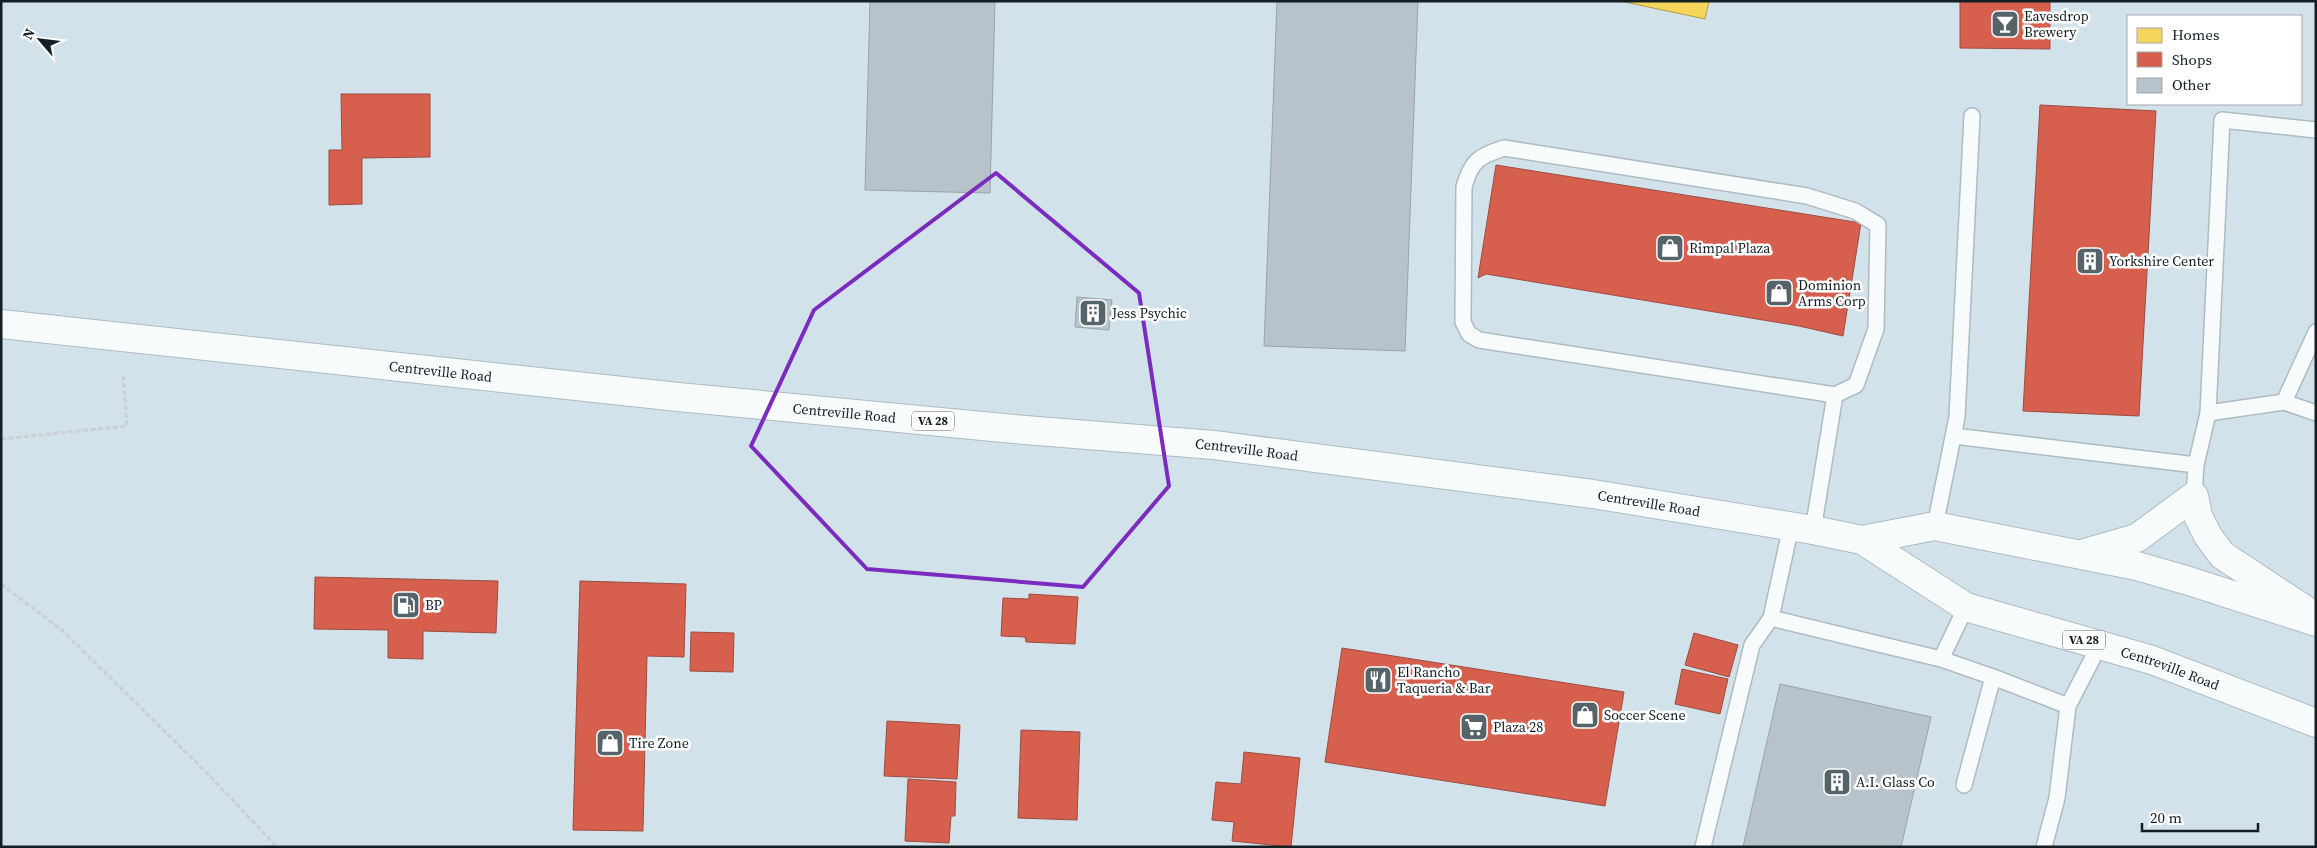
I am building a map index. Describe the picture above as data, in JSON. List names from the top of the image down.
{
  "streets": {
    "highway": ["Centreville Road", "VA 28"]
  },
  "places": {
    "bar": ["Eavesdrop Brewery"],
    "shop": [
      "Rimpal Plaza",
      "Dominion Arms Corp",
      "Soccer Scene",
      "Tire Zone"
    ],
    "building": ["Yorkshire Center", "Jess Psychic", "A.I. Glass Co"],
    "fuel station": ["BP"],
    "restaurant": ["El Rancho Taqueria & Bar"],
    "supermarket": ["Plaza 28"]
  },
  "legend": ["Homes", "Shops", "Other"],
  "scale_bar": "20 m",
  "north": "top left"
}
